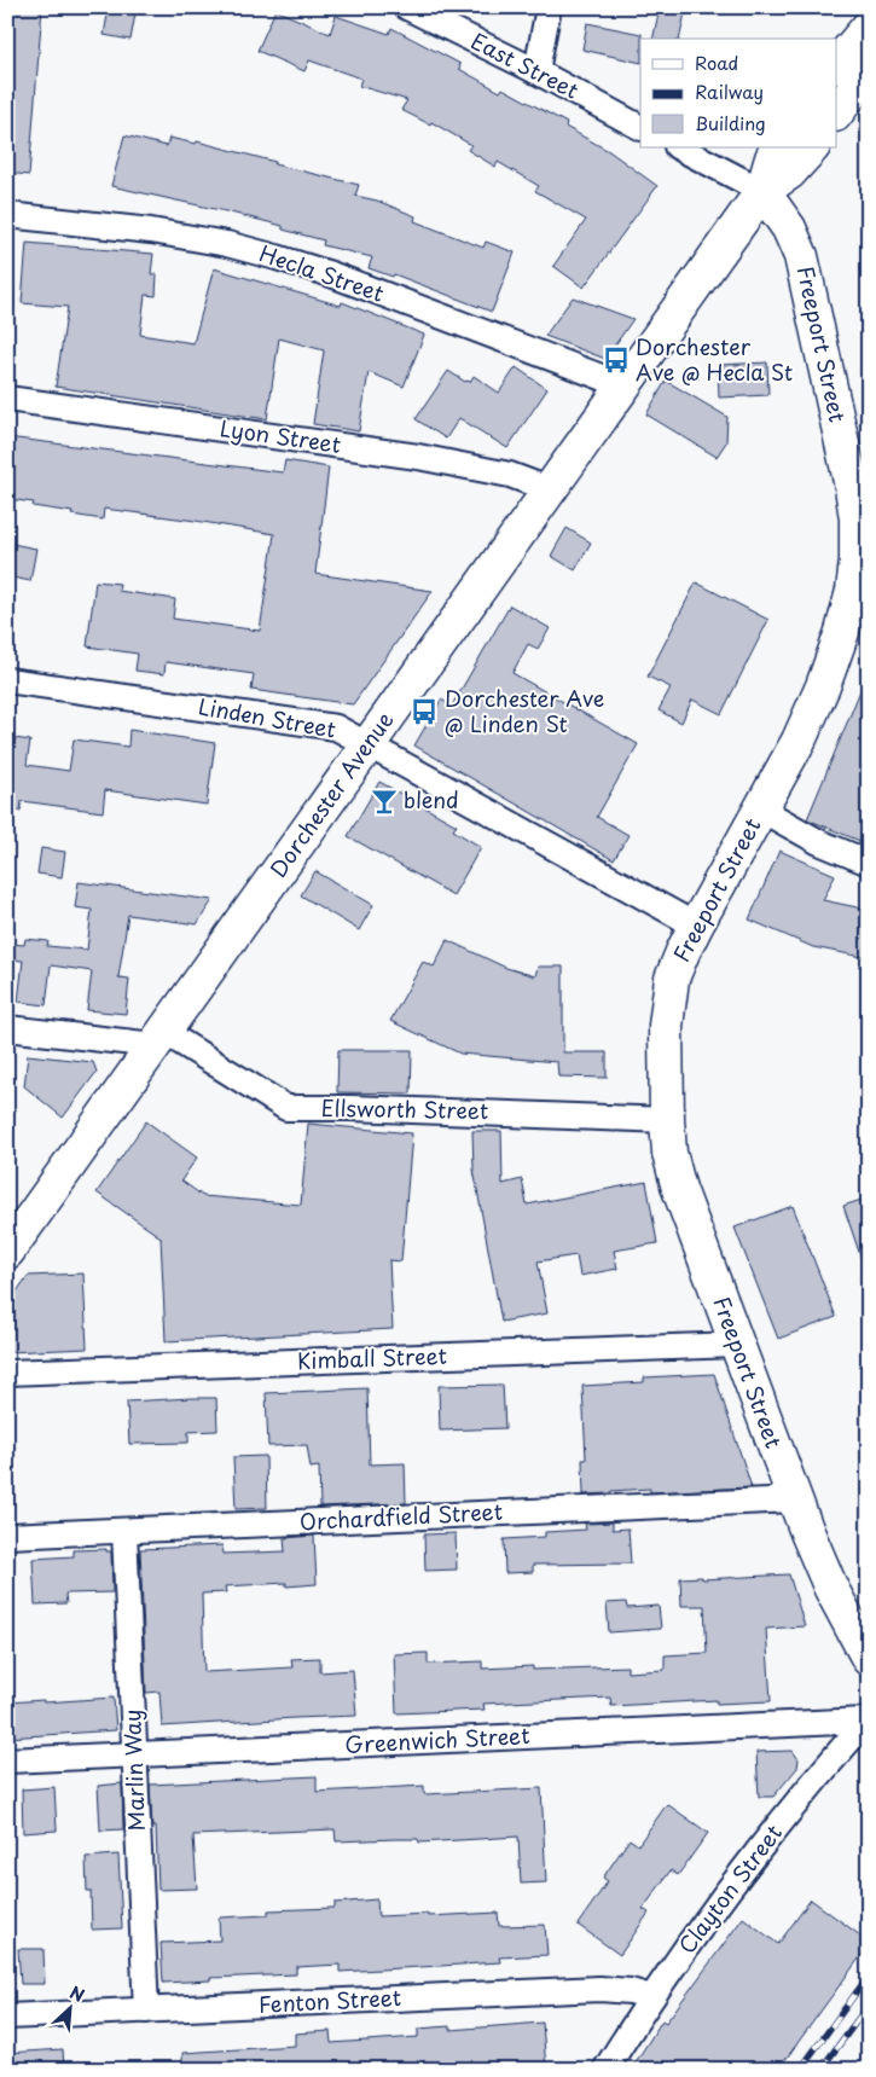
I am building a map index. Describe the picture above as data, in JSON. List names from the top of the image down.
{
  "streets": {
    "main road": ["Freeport Street", "Dorchester Avenue"],
    "street": [
      "East Street",
      "Hecla Street",
      "Lyon Street",
      "Linden Street",
      "Ellsworth Street",
      "Kimball Street",
      "Orchardfield Street",
      "Greenwich Street",
      "Marlin Way",
      "Clayton Street",
      "Fenton Street"
    ]
  },
  "crossings": [
    ["Hecla Street", "Dorchester Avenue"],
    ["Freeport Street", "Linden Street"],
    ["Freeport Street", "Dorchester Avenue"],
    ["Freeport Street", "Ellsworth Street"],
    ["Freeport Street", "Kimball Street"],
    ["Freeport Street", "Orchardfield Street"],
    ["Lyon Street", "Dorchester Avenue"],
    ["Linden Street", "Dorchester Avenue"],
    ["Dorchester Avenue", "Ellsworth Street"],
    ["Orchardfield Street", "Marlin Way"],
    ["Greenwich Street", "Marlin Way"],
    ["Greenwich Street", "Clayton Street"],
    ["Marlin Way", "Fenton Street"],
    ["Clayton Street", "Fenton Street"]
  ],
  "places": {
    "bus stop": ["Dorchester Ave @ Hecla St", "Dorchester Ave @ Linden St"],
    "bar": ["blend"]
  },
  "legend": ["Road", "Railway", "Building"],
  "north": "top right"
}
